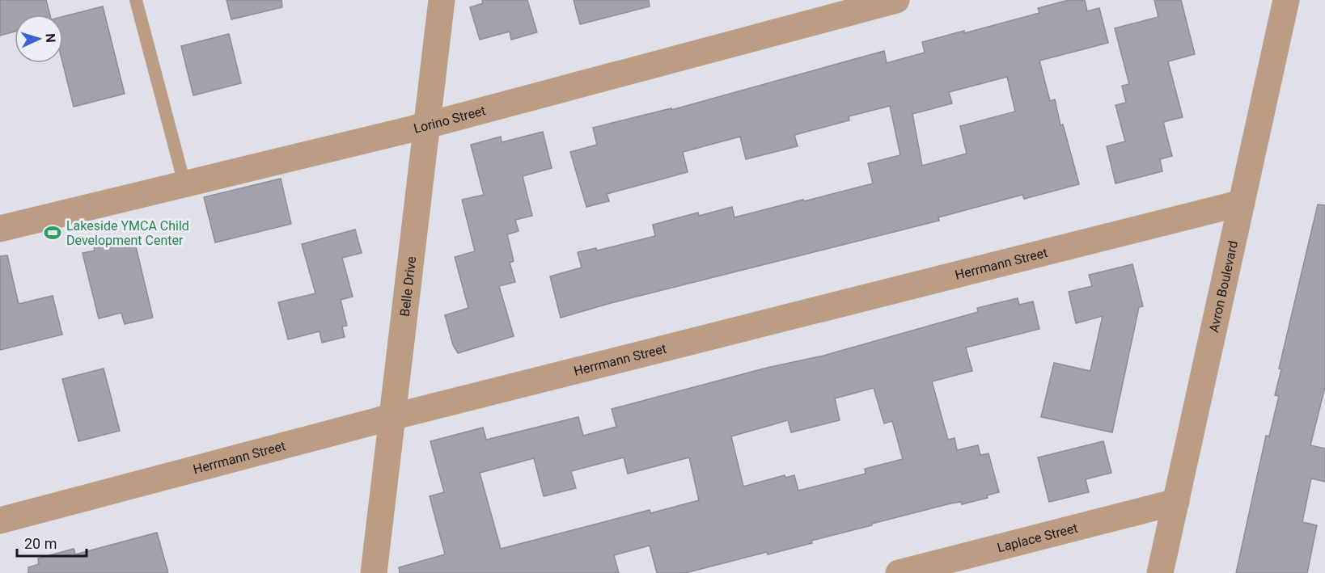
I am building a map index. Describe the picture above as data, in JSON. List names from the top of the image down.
{
  "streets": {
    "street": [
      "Lorino Street",
      "Herrmann Street",
      "Belle Drive",
      "Avron Boulevard",
      "Laplace Street"
    ]
  },
  "crossings": [
    ["Lorino Street", "Belle Drive"],
    ["Herrmann Street", "Belle Drive"],
    ["Herrmann Street", "Avron Boulevard"],
    ["Avron Boulevard", "Laplace Street"]
  ],
  "places": {
    "sports": ["Lakeside YMCA Child Development Center"]
  },
  "scale_bar": "20 m",
  "north": "right"
}
